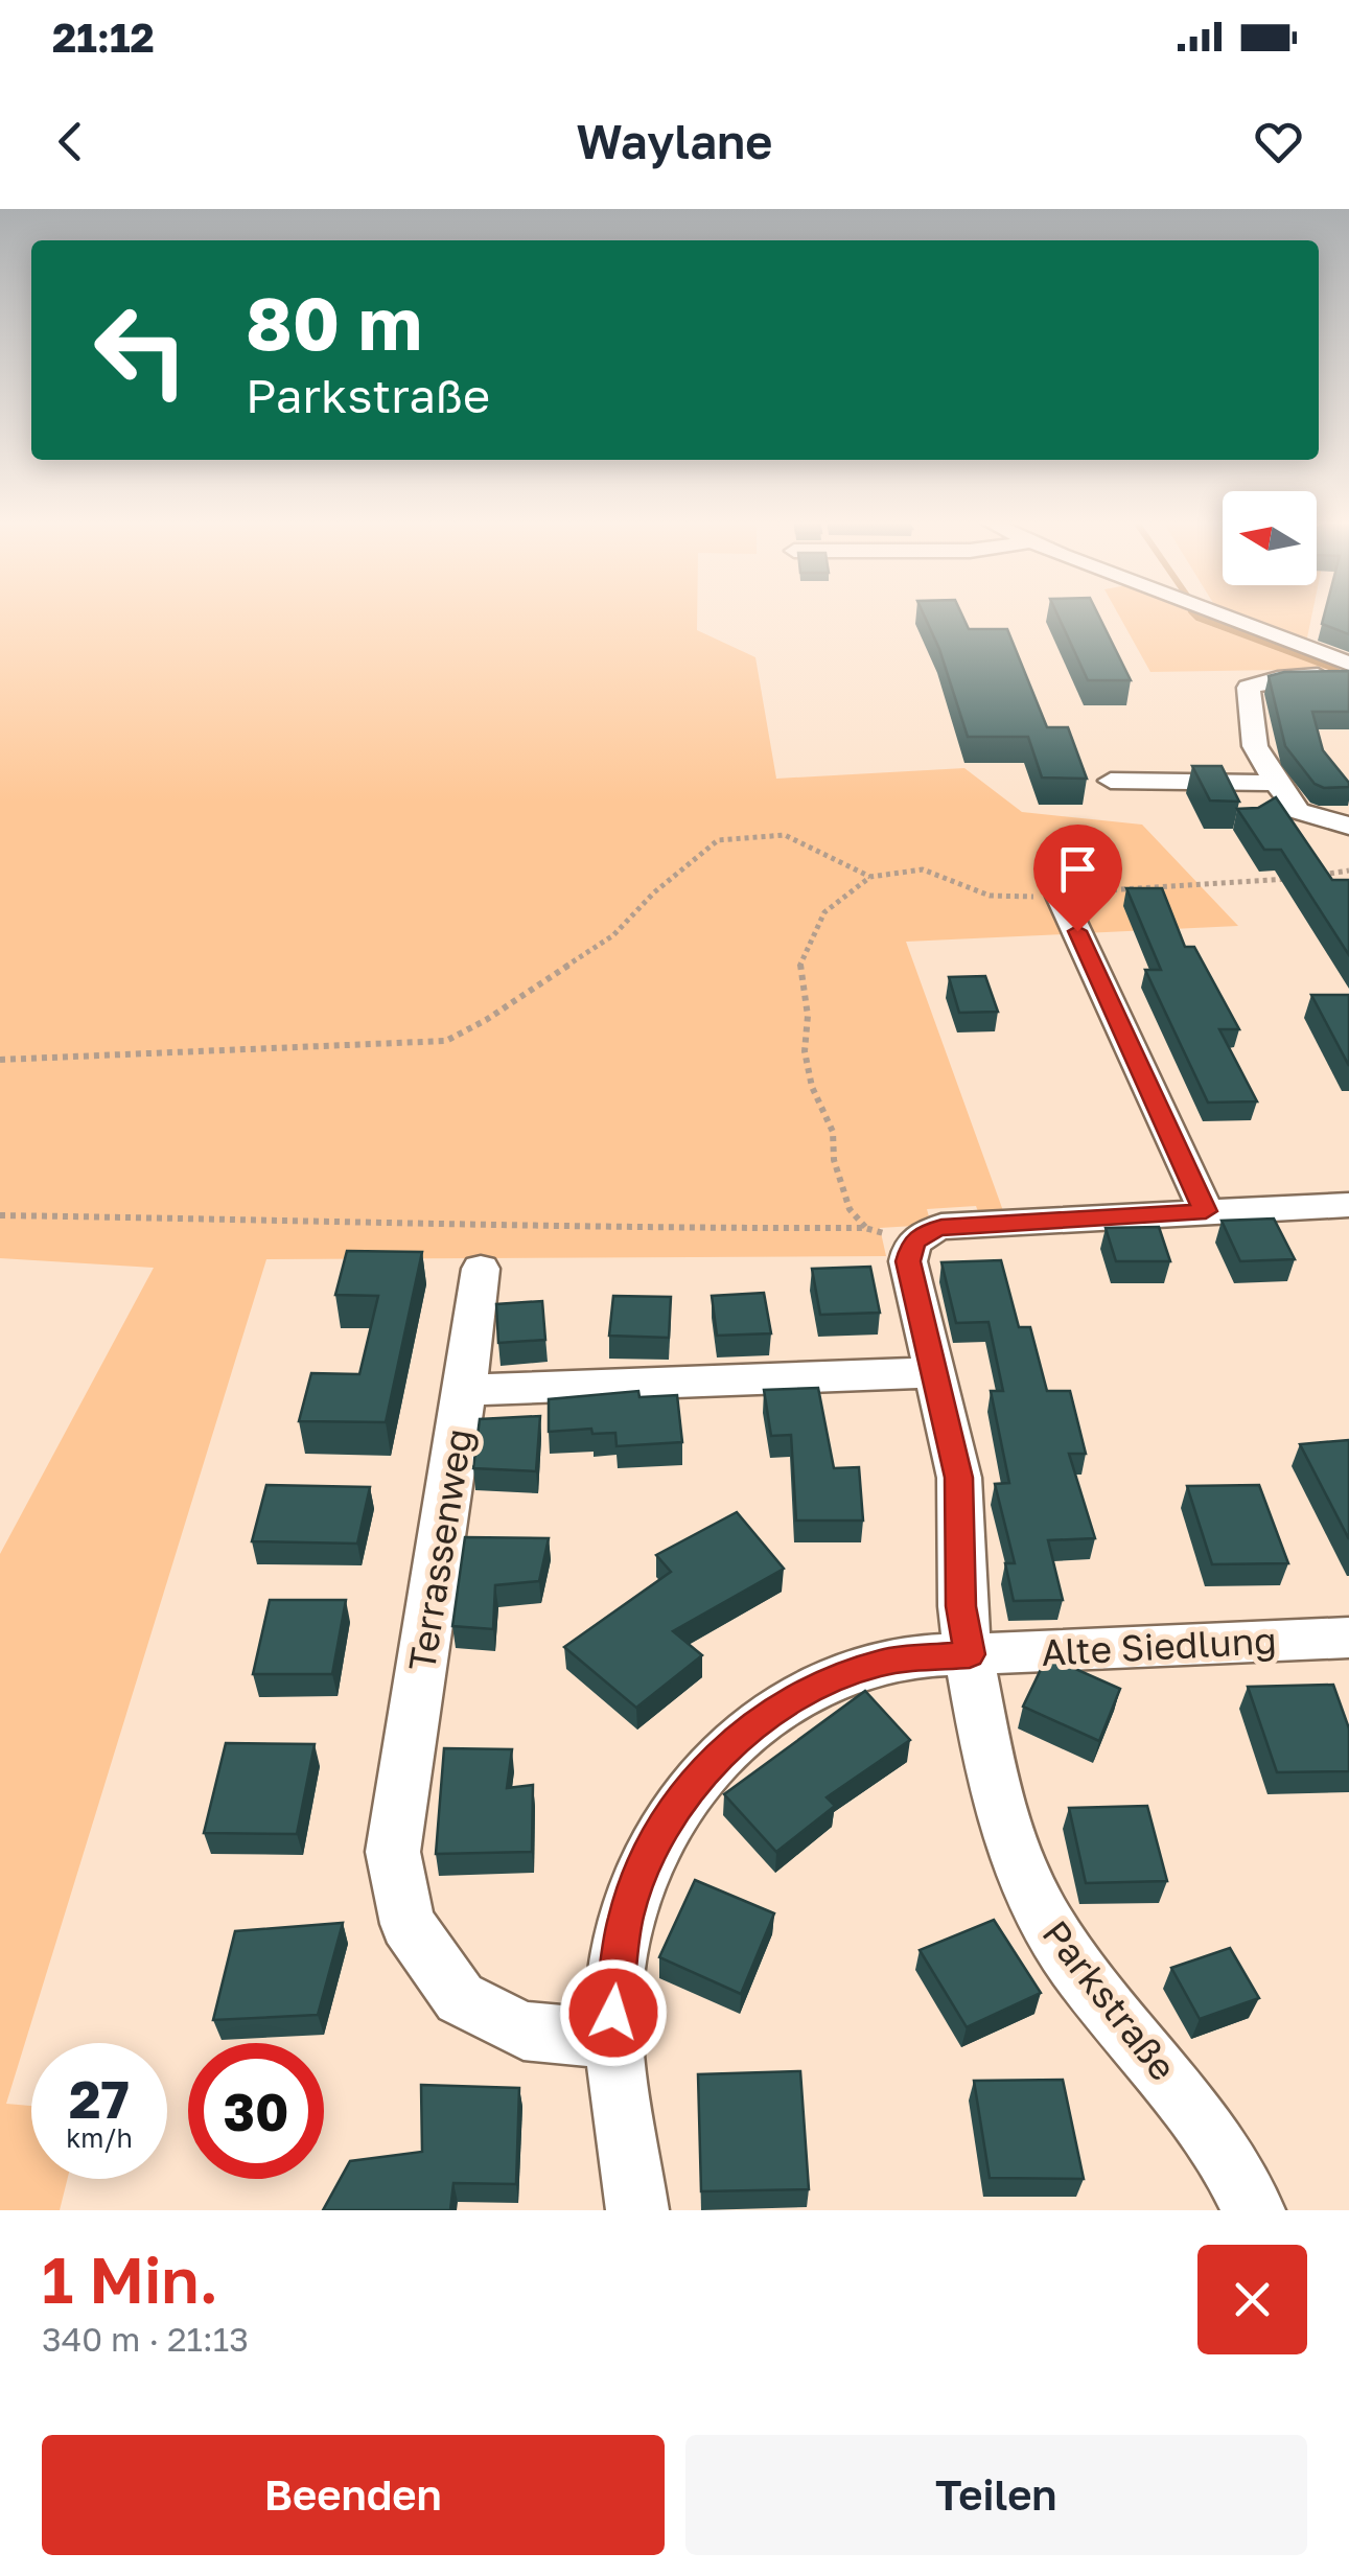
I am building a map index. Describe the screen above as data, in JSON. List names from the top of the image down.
{
  "streets": {
    "street": ["Terrassenweg", "Alte Siedlung", "Parkstraße"]
  },
  "crossings": [
    ["Terrassenweg", "Parkstraße"],
    ["Alte Siedlung", "Parkstraße"]
  ],
  "north": "left",
  "page": {
    "status": "21:12",
    "header": "Waylane",
    "turn": ["80 m", "Parkstraße"],
    "speed": "27 km/h",
    "limit": "30",
    "heading": ["1 Min.", "340 m · 21:13"],
    "buttons": ["Beenden", "Teilen"]
  }
}
